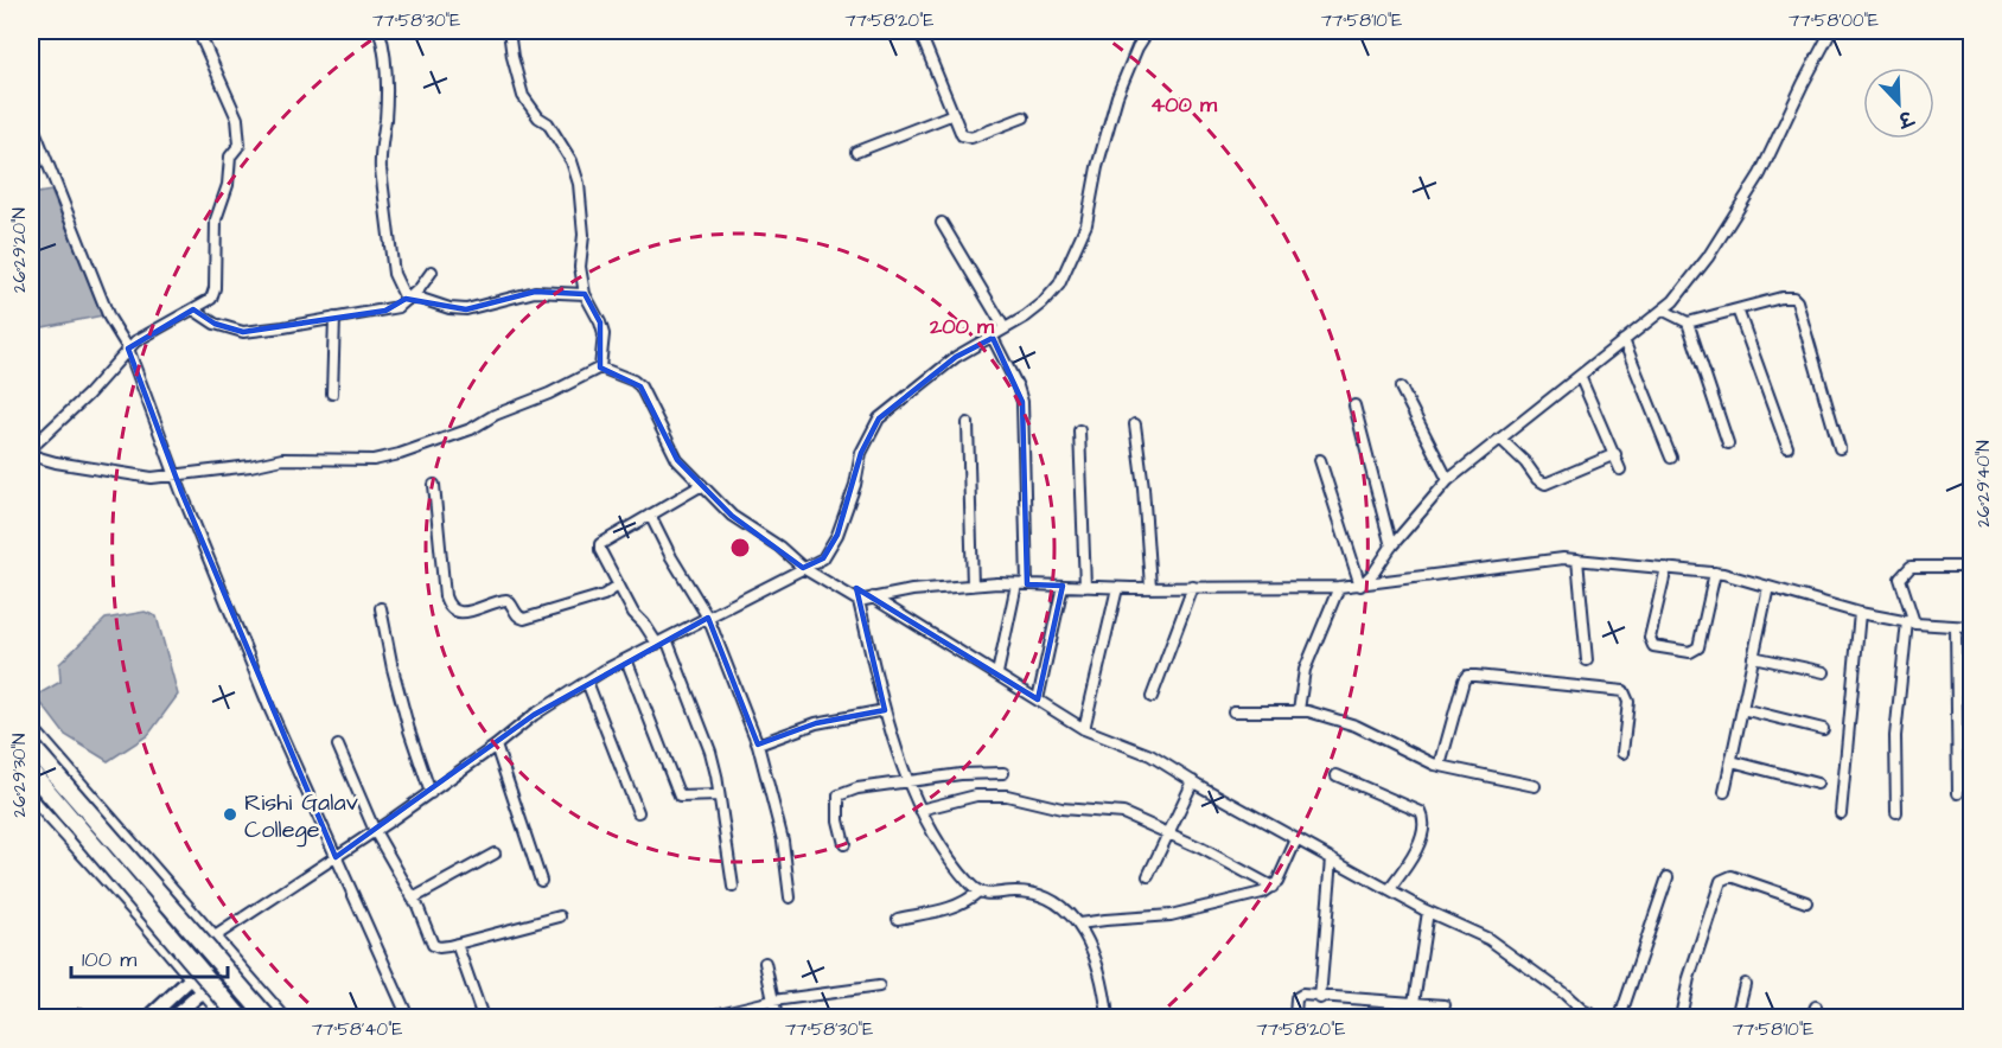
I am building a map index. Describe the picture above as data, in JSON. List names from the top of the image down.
{
  "places": ["Rishi Galav College"],
  "scale_bar": "100 m",
  "north": "bottom right",
  "coordinates": [
    "77°58'30\"E",
    "77°58'20\"E",
    "77°58'10\"E",
    "77°58'00\"E",
    "26°29'20\"N",
    "26°29'40\"N",
    "26°29'30\"N",
    "77°58'40\"E"
  ],
  "rings": ["400 m", "200 m"]
}
